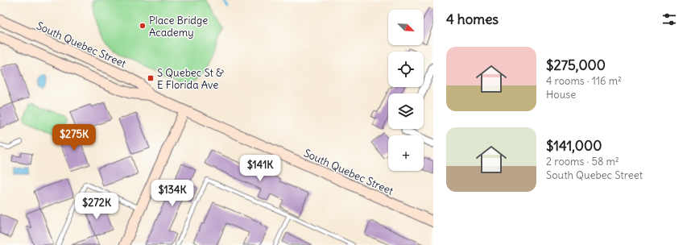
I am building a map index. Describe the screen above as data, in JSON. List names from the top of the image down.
{
  "streets": {
    "main road": ["South Quebec Street"]
  },
  "places": {
    "other": ["Place Bridge Academy"],
    "transit": ["S Quebec St & E Florida Ave"]
  },
  "north": "bottom right",
  "page": {
    "heading": "4 homes",
    "map_buttons": "+",
    "list": [
      {
        "name": "$275,000",
        "note": "4 rooms · 116 m² · House"
      },
      {
        "name": "$141,000",
        "note": "2 rooms · 58 m² · South Quebec Street"
      }
    ],
    "price": [
      "$275K",
      "$141K",
      "$134K",
      "$272K"
    ]
  }
}
